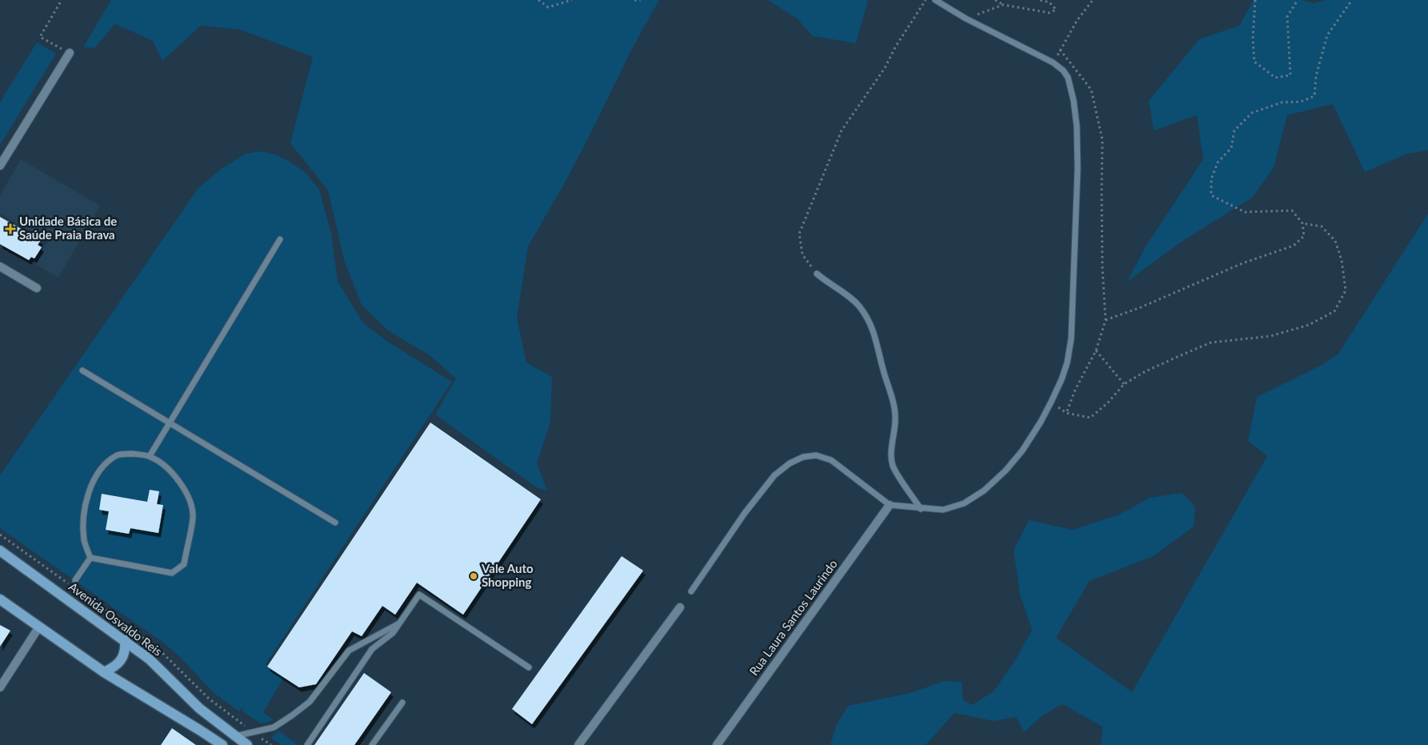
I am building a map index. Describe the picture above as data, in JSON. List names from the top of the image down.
{
  "streets": {
    "main road": ["Avenida Osvaldo Reis"],
    "street": ["Rua Laura Santos Laurindo"]
  },
  "places": {
    "health": ["Unidade Básica de Saúde Praia Brava"],
    "other": ["Vale Auto Shopping"]
  }
}
